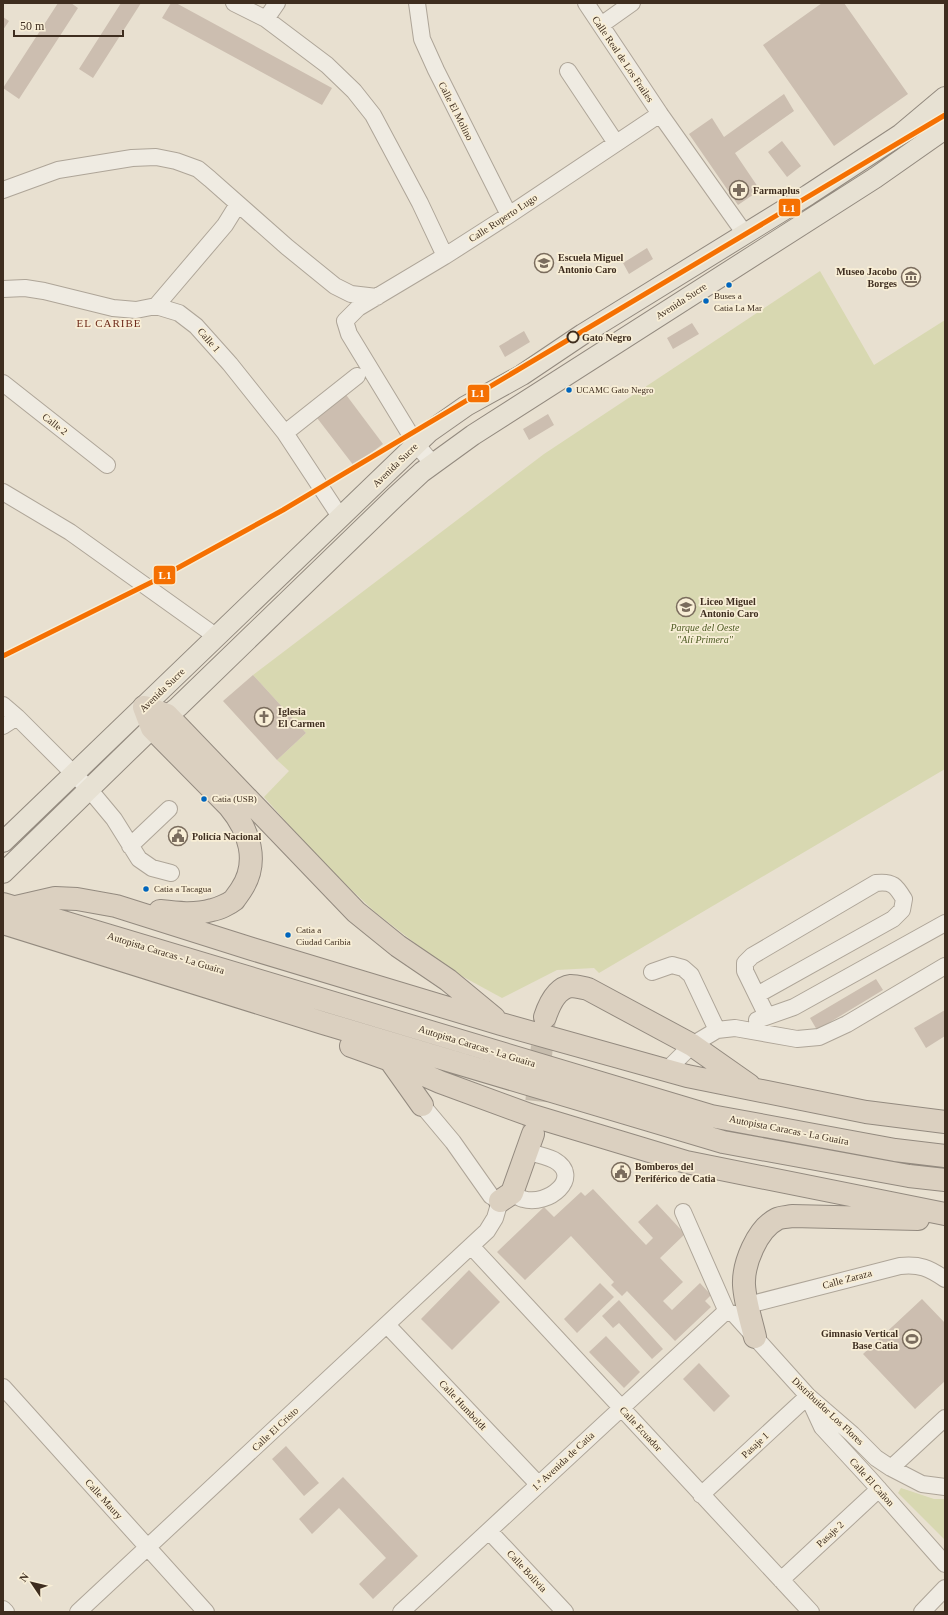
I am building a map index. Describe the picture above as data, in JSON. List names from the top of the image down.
{
  "streets": {
    "highway": ["Autopista Caracas - La Guaira"],
    "main road": ["Avenida Sucre"],
    "street": [
      "Calle Real de Los Frailes",
      "Calle El Molino",
      "Calle Ruperto Lugo",
      "Calle 1",
      "Calle 2",
      "Calle Zaraza",
      "Calle Humboldt",
      "Distribuidor Los Flores",
      "Calle El Cristo",
      "Calle Ecuador",
      "Pasaje 1",
      "1.ª Avenida de Catia",
      "Calle El Cañon",
      "Calle Maury",
      "Pasaje 2",
      "Calle Bolivia"
    ]
  },
  "crossings": [
    ["Calle Real de Los Frailes", "Calle Ruperto Lugo"],
    ["Calle Real de Los Frailes", "Avenida Sucre"],
    ["Calle El Molino", "Calle Ruperto Lugo"],
    ["Calle Ruperto Lugo", "Avenida Sucre"],
    ["Avenida Sucre", "Calle 1"],
    ["Calle Humboldt", "Calle El Cristo"],
    ["Calle Humboldt", "1.ª Avenida de Catia"],
    ["Distribuidor Los Flores", "Pasaje 1"],
    ["Distribuidor Los Flores", "1.ª Avenida de Catia"],
    ["Distribuidor Los Flores", "Calle El Cañon"],
    ["Calle El Cristo", "Calle Ecuador"],
    ["Calle El Cristo", "Calle Maury"],
    ["Calle Ecuador", "Pasaje 1"],
    ["Calle Ecuador", "1.ª Avenida de Catia"],
    ["Calle Ecuador", "Pasaje 2"],
    ["Pasaje 1", "Calle El Cañon"],
    ["1.ª Avenida de Catia", "Calle Bolivia"],
    ["Calle El Cañon", "Pasaje 2"]
  ],
  "districts": ["EL CARIBE"],
  "parks": ["Parque del Oeste \"Alí Primera\""],
  "places": {
    "pharmacy": ["Farmaplus"],
    "school or university": ["Escuela Miguel Antonio Caro", "Liceo Miguel Antonio Caro"],
    "museum": ["Museo Jacobo Borges"],
    "other": [
      "Buses a Catia La Mar",
      "Gato Negro",
      "UCAMC Gato Negro",
      "Catia (USB)",
      "Catia a Tacagua",
      "Catia a Ciudad Caribia"
    ],
    "church": ["Iglesia El Carmen"],
    "public building": ["Policía Nacional", "Bomberos del Periférico de Catia"],
    "sports": ["Gimnasio Vertical Base Catia"]
  },
  "lines": ["transit line L1"],
  "scale_bar": "50 m",
  "north": "top left"
}
